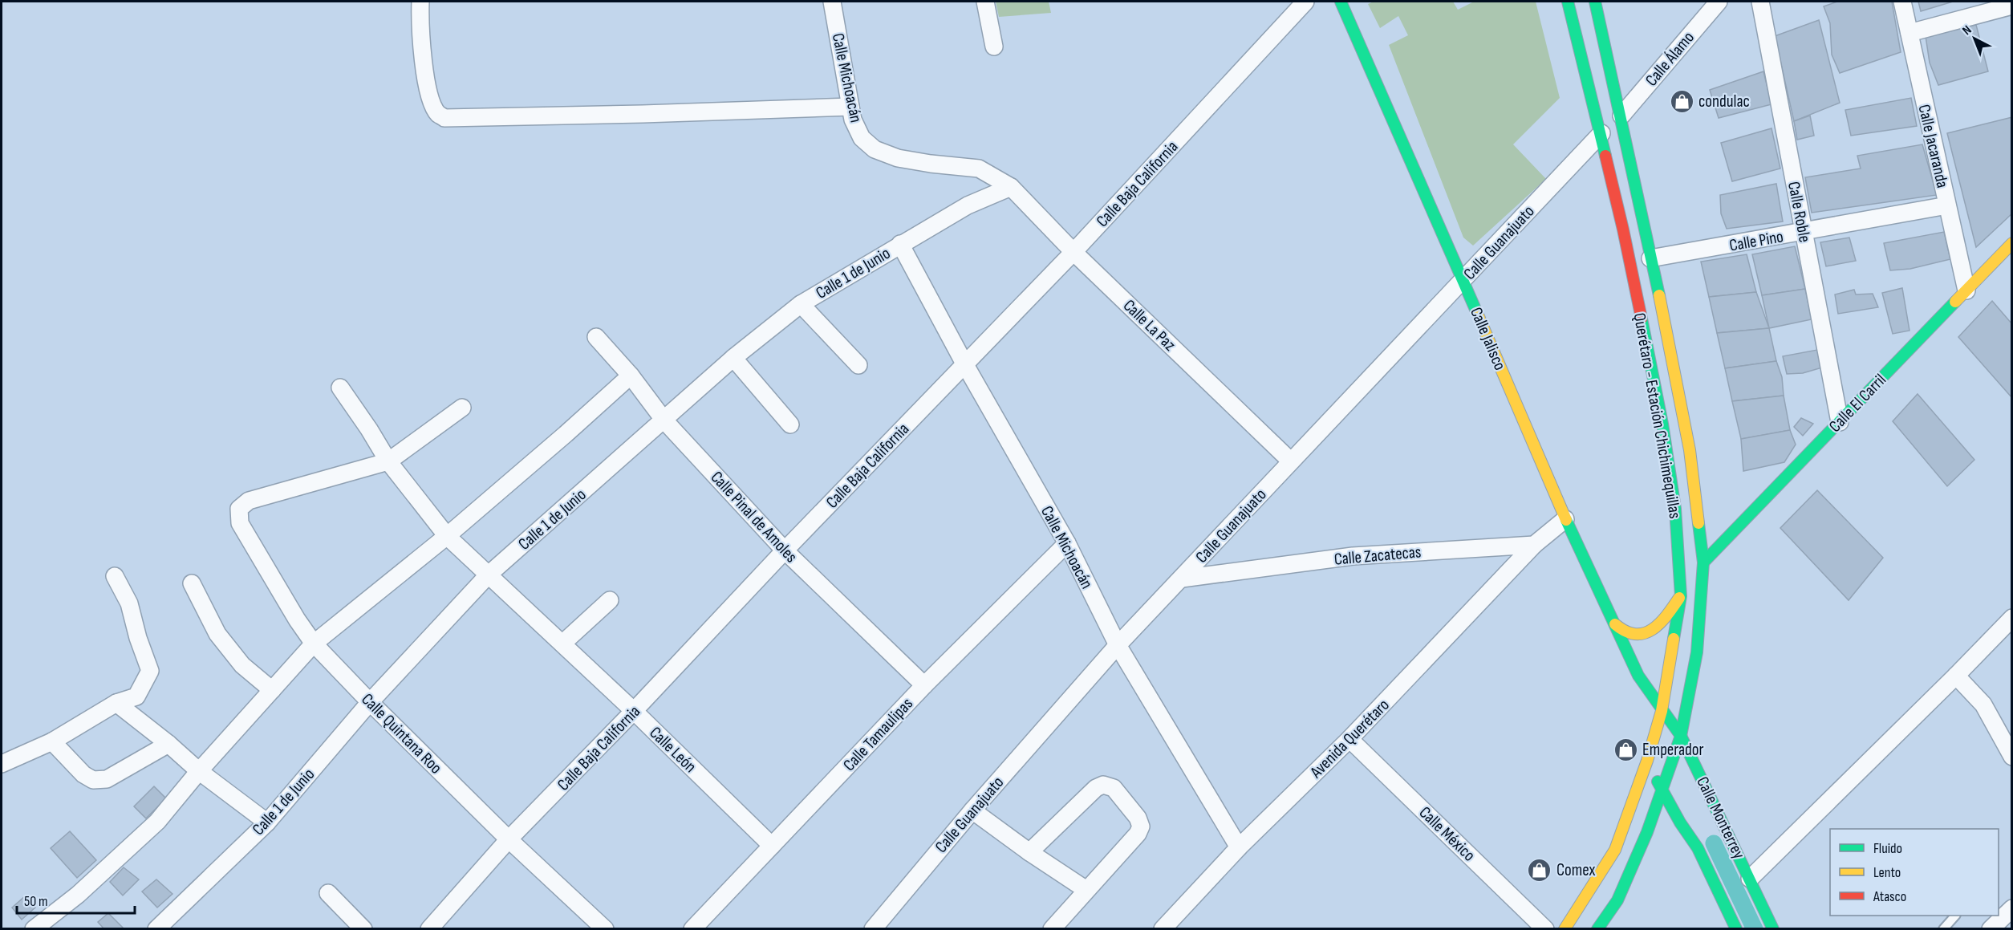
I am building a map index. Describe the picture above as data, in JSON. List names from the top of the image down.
{
  "streets": {
    "main road": [
      "Calle Jalisco",
      "Calle El Carril",
      "Querétaro - Estación Chichimequillas",
      "Calle Monterrey"
    ],
    "street": [
      "Calle Álamo",
      "Calle Michoacán",
      "Calle Jacaranda",
      "Calle Baja California",
      "Calle Roble",
      "Calle Pino",
      "Calle Guanajuato",
      "Calle 1 de Junio",
      "Calle La Paz",
      "Calle Pinal de Amoles",
      "Calle Zacatecas",
      "Calle Quintana Roo",
      "Calle Tamaulipas",
      "Avenida Querétaro",
      "Calle León",
      "Calle México"
    ]
  },
  "crossings": [
    ["Calle Álamo", "Querétaro - Estación Chichimequillas"],
    ["Calle Michoacán", "Calle Baja California"],
    ["Calle Michoacán", "Calle Guanajuato"],
    ["Calle Michoacán", "Calle 1 de Junio"],
    ["Calle Michoacán", "Calle La Paz"],
    ["Calle Michoacán", "Calle Tamaulipas"],
    ["Calle Michoacán", "Avenida Querétaro"],
    ["Calle Jacaranda", "Calle Pino"],
    ["Calle Jacaranda", "Calle El Carril"],
    ["Calle Baja California", "Calle La Paz"],
    ["Calle Baja California", "Calle Pinal de Amoles"],
    ["Calle Baja California", "Calle Quintana Roo"],
    ["Calle Baja California", "Calle León"],
    ["Calle Roble", "Calle Pino"],
    ["Calle Roble", "Calle El Carril"],
    ["Calle Pino", "Querétaro - Estación Chichimequillas"],
    ["Calle Guanajuato", "Calle La Paz"],
    ["Calle Guanajuato", "Calle Jalisco"],
    ["Calle Guanajuato", "Querétaro - Estación Chichimequillas"],
    ["Calle Guanajuato", "Calle Zacatecas"],
    ["Calle 1 de Junio", "Calle La Paz"],
    ["Calle 1 de Junio", "Calle Pinal de Amoles"],
    ["Calle 1 de Junio", "Calle Quintana Roo"],
    ["Calle 1 de Junio", "Calle León"],
    ["Calle Jalisco", "Querétaro - Estación Chichimequillas"],
    ["Calle Jalisco", "Calle Monterrey"],
    ["Calle El Carril", "Querétaro - Estación Chichimequillas"],
    ["Querétaro - Estación Chichimequillas", "Calle Monterrey"],
    ["Calle Pinal de Amoles", "Calle Tamaulipas"],
    ["Calle Zacatecas", "Avenida Querétaro"],
    ["Calle Tamaulipas", "Calle León"],
    ["Avenida Querétaro", "Calle México"]
  ],
  "places": {
    "shop": ["condulac", "Emperador", "Comex"]
  },
  "legend": ["Fluido", "Lento", "Atasco"],
  "scale_bar": "50 m",
  "north": "top left"
}
